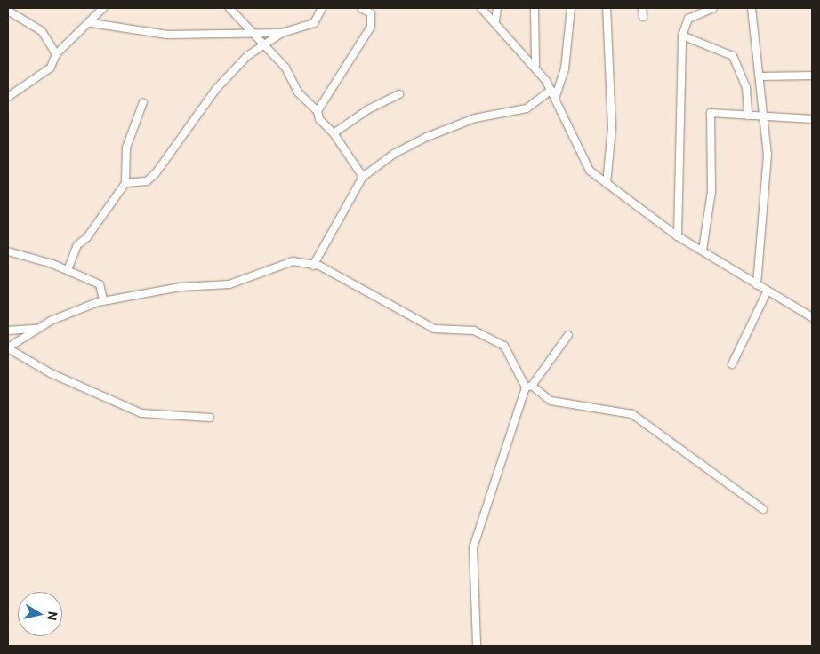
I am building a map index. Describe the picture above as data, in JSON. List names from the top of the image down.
{
  "north": "right"
}
